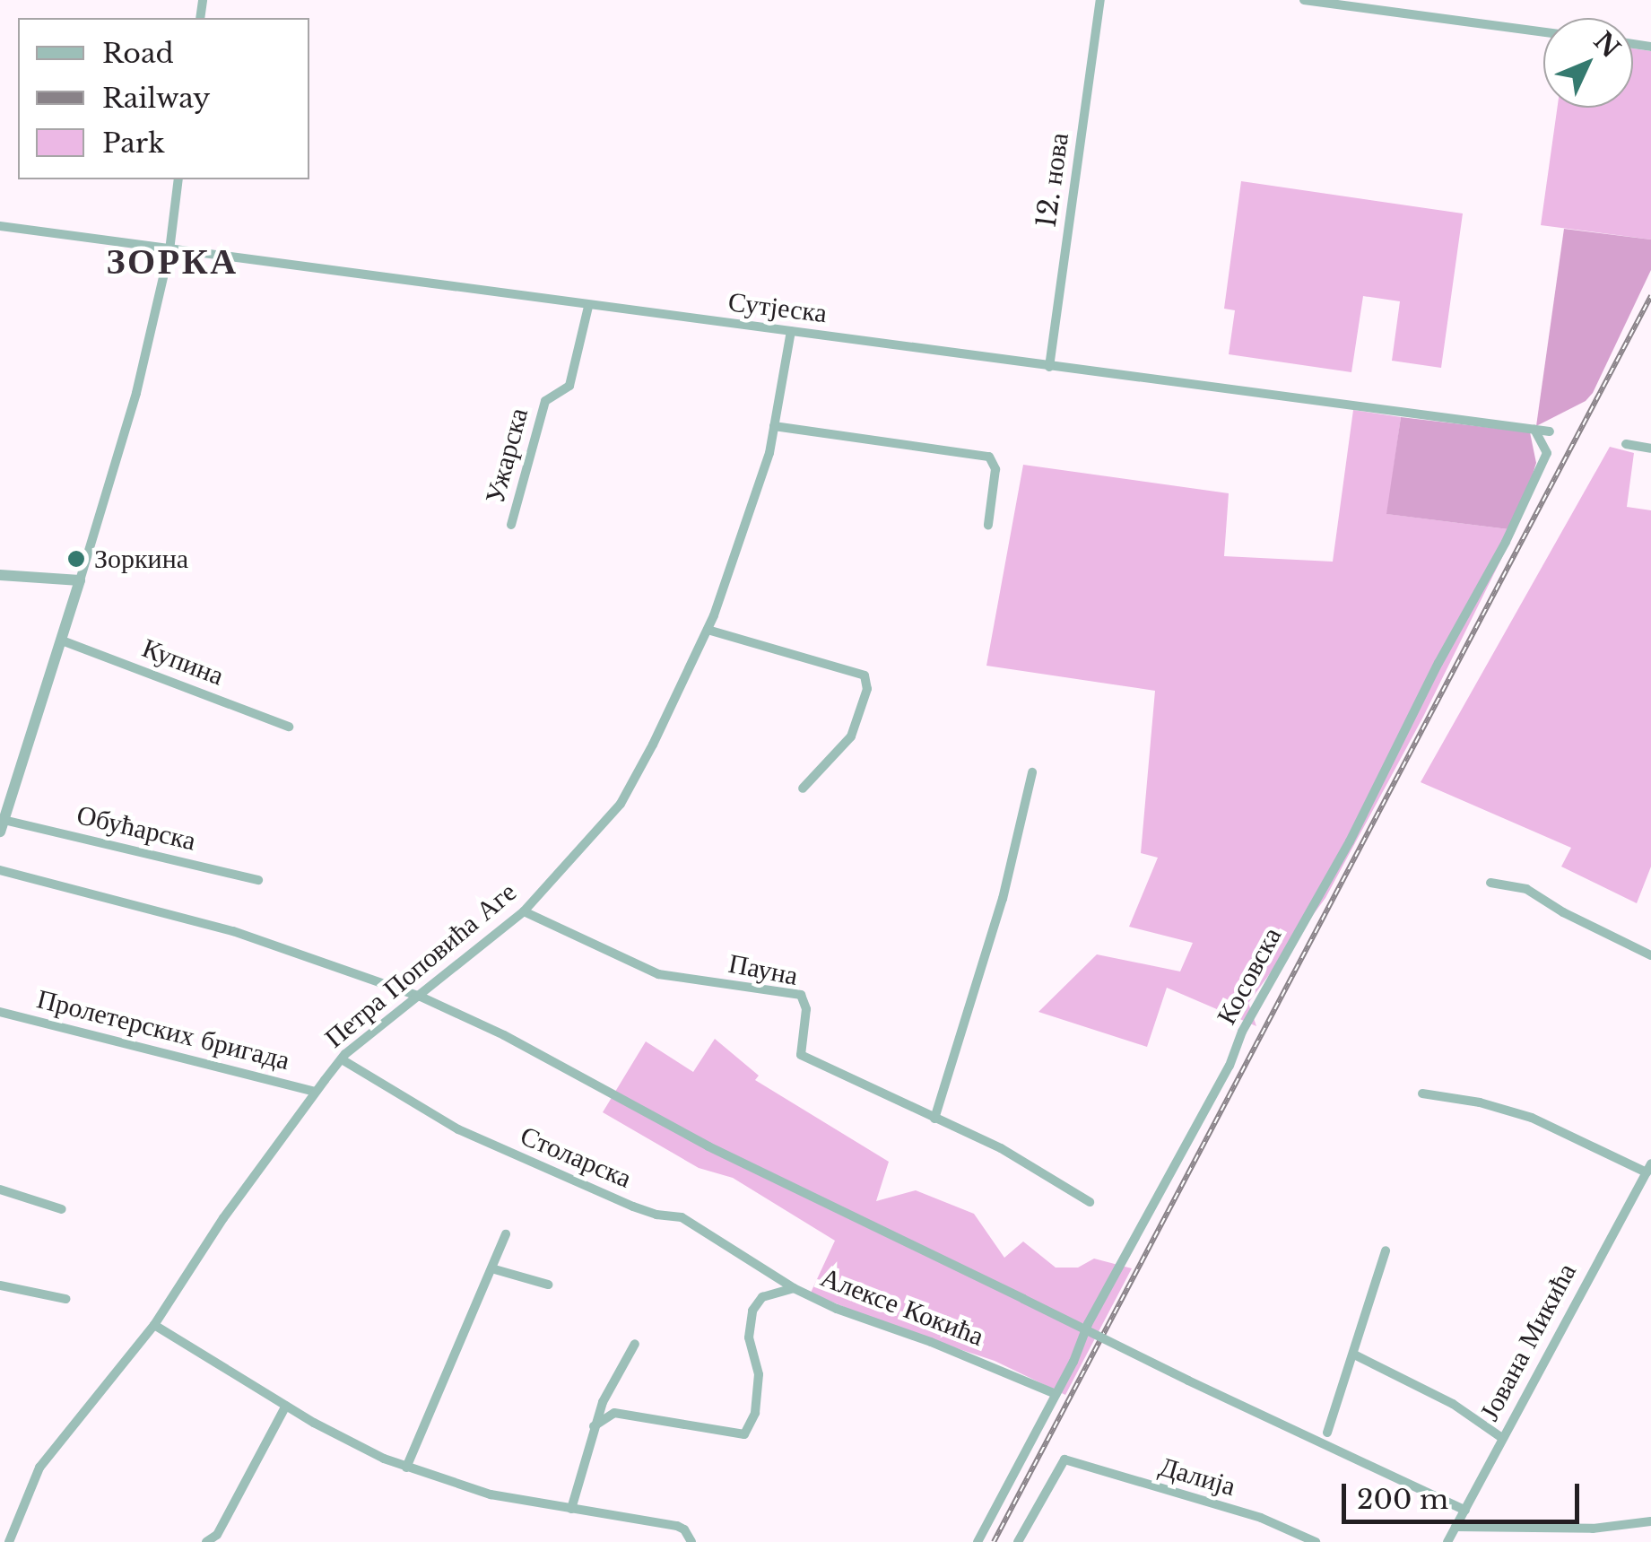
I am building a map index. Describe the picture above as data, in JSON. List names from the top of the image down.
{
  "streets": {
    "street": [
      "12. нова",
      "Сутјеска",
      "Ужарска",
      "Купина",
      "Обућарска",
      "Петра Поповића Аге",
      "Пауна",
      "Косовска",
      "Пролетерских бригада",
      "Столарска",
      "Алексе Кокића",
      "Јована Микића",
      "Далија"
    ]
  },
  "crossings": [
    ["12. нова", "Сутјеска"],
    ["Сутјеска", "Ужарска"],
    ["Сутјеска", "Петра Поповића Аге"],
    ["Сутјеска", "Косовска"],
    ["Петра Поповића Аге", "Пауна"],
    ["Петра Поповића Аге", "Пролетерских бригада"],
    ["Петра Поповића Аге", "Столарска"],
    ["Косовска", "Алексе Кокића"],
    ["Столарска", "Алексе Кокића"]
  ],
  "districts": ["ЗОРКА"],
  "places": ["Зоркина"],
  "legend": ["Road", "Railway", "Park"],
  "scale_bar": "200 m",
  "north": "top right"
}
